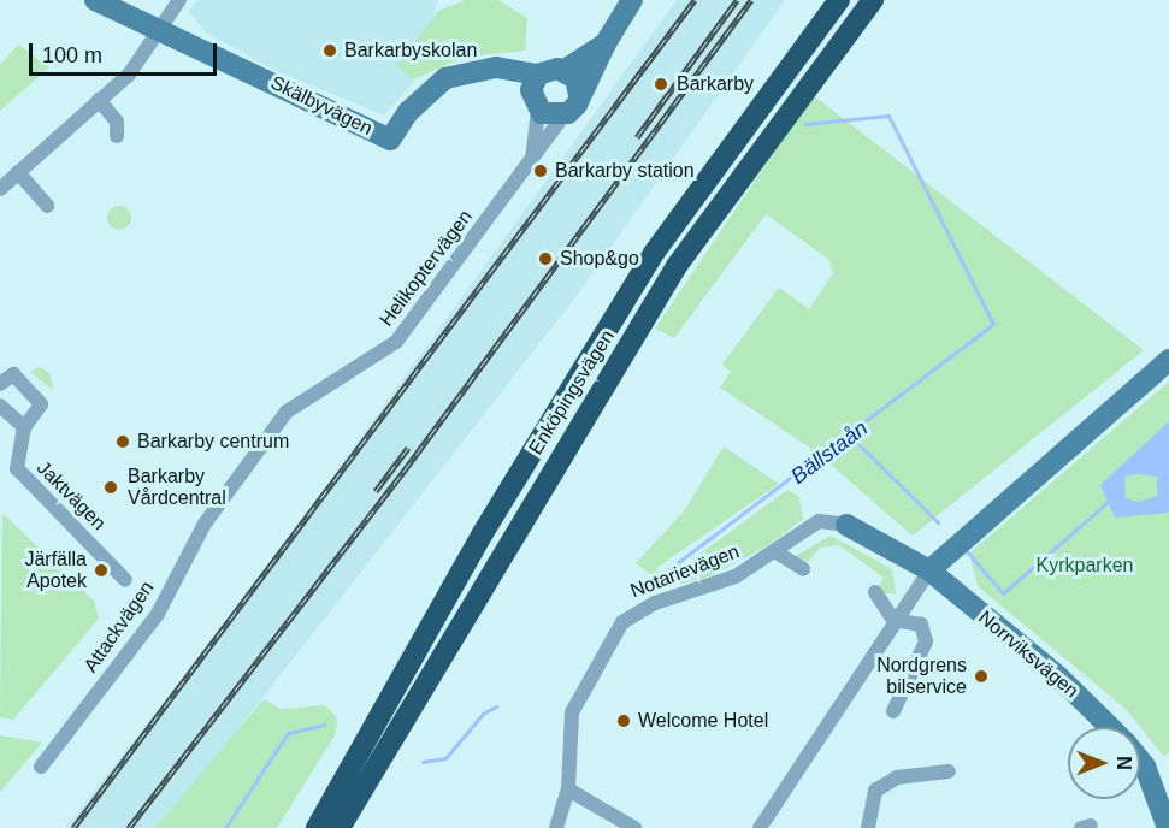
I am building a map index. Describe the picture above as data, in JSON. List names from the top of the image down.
{
  "streets": {
    "highway": ["Enköpingsvägen"],
    "street": [
      "Skälbyvägen",
      "Helikoptervägen",
      "Jaktvägen",
      "Notarievägen",
      "Attackvägen",
      "Norrviksvägen"
    ]
  },
  "crossings": [
    ["Helikoptervägen", "Attackvägen"]
  ],
  "water": ["Bällstaån"],
  "parks": ["Kyrkparken"],
  "places": [
    "Barkarbyskolan",
    "Barkarby",
    "Barkarby station",
    "Shop&go",
    "Barkarby centrum",
    "Barkarby Vårdcentral",
    "Järfälla Apotek",
    "Nordgrens bilservice",
    "Welcome Hotel"
  ],
  "scale_bar": "100 m",
  "north": "right"
}
